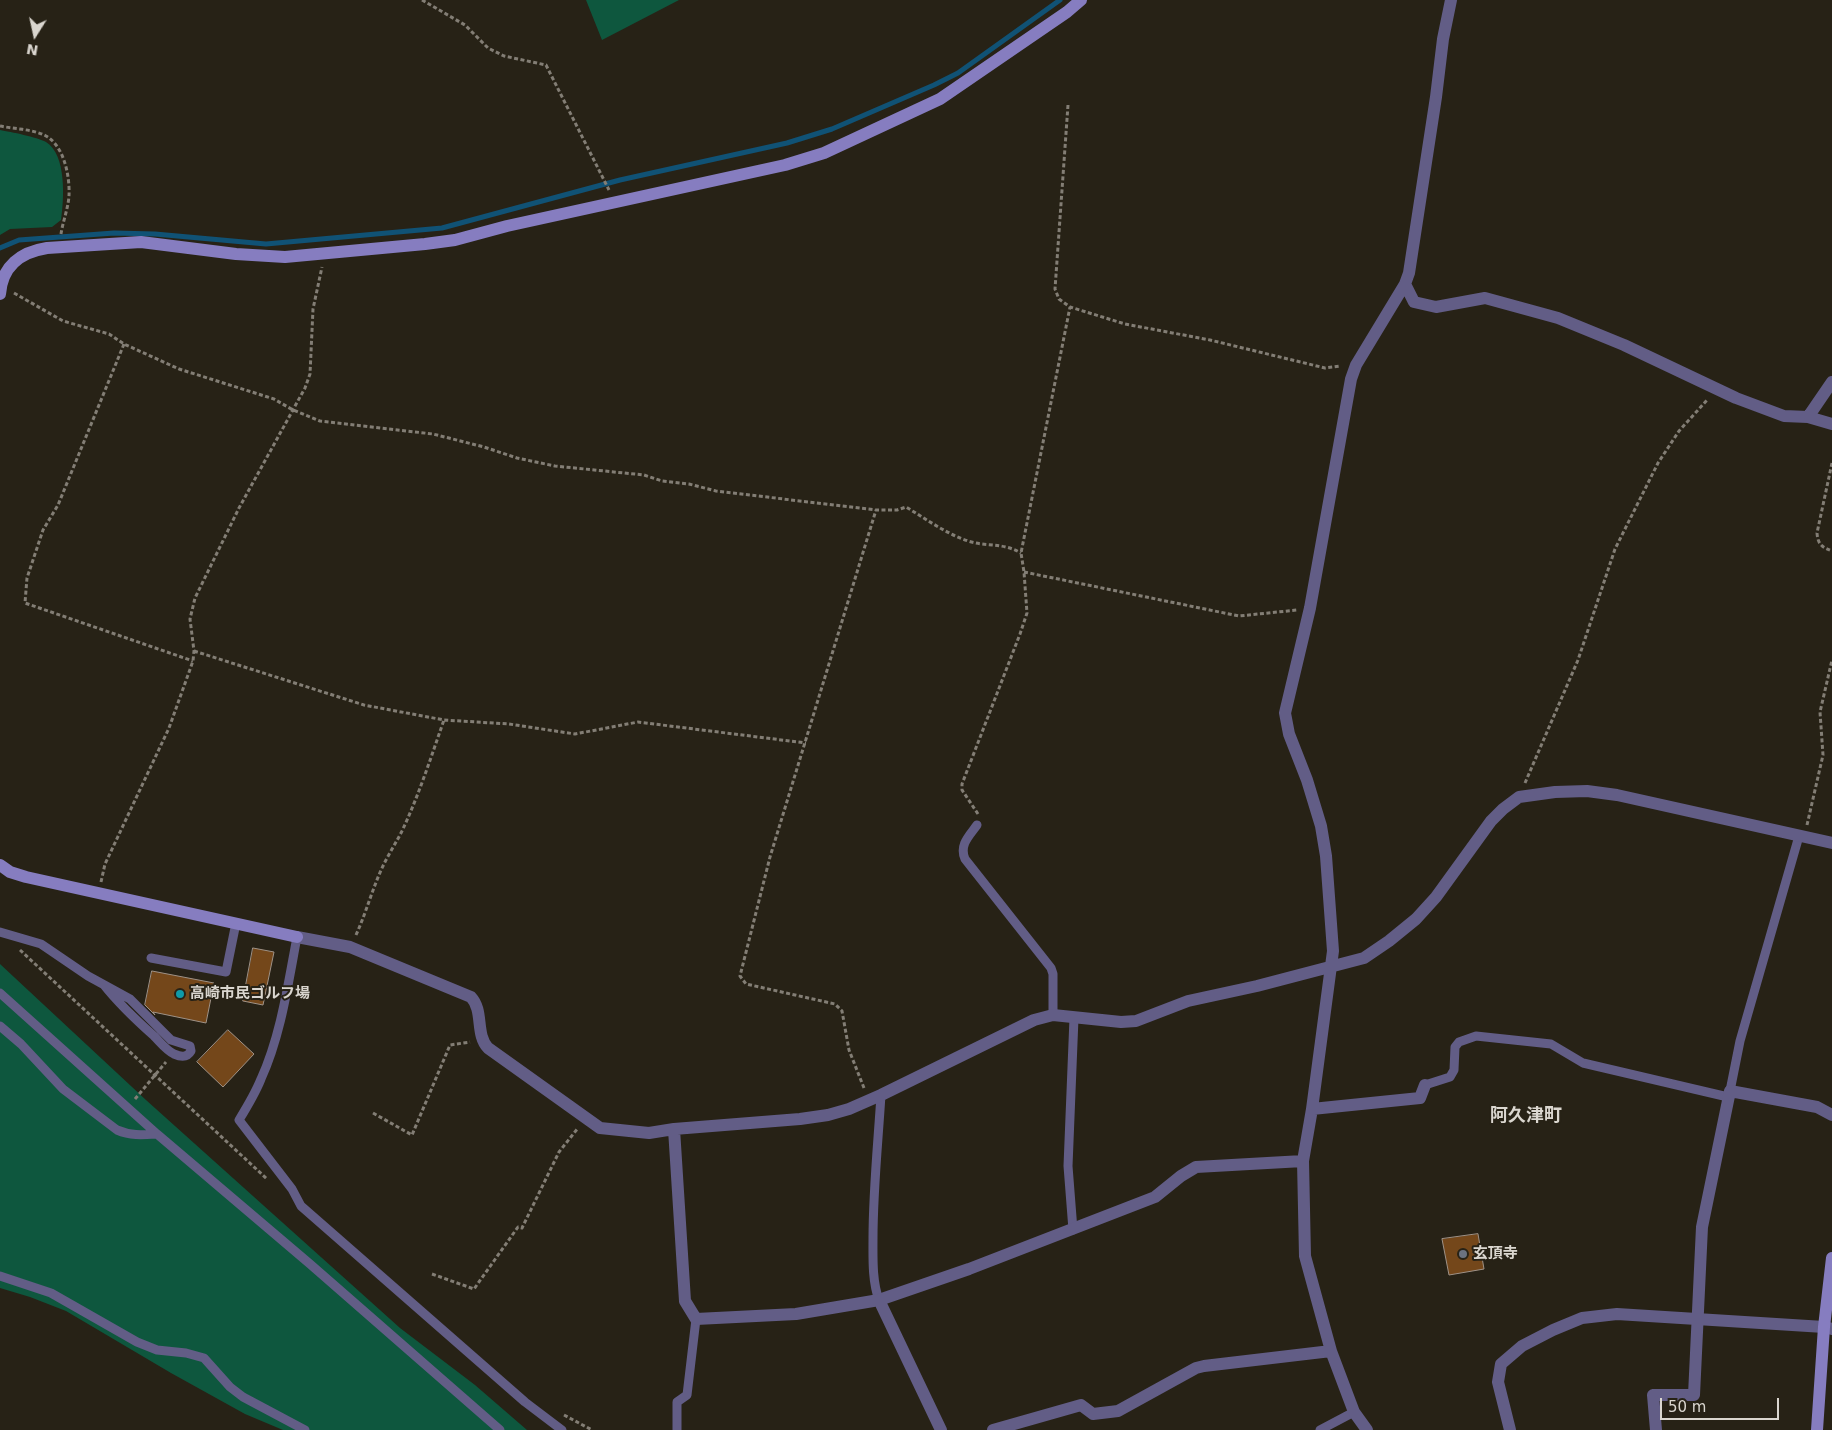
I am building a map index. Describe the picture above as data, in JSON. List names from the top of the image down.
{
  "districts": ["阿久津町"],
  "places": ["高崎市民ゴルフ場", "玄頂寺"],
  "scale_bar": "50 m",
  "north": "bottom"
}
